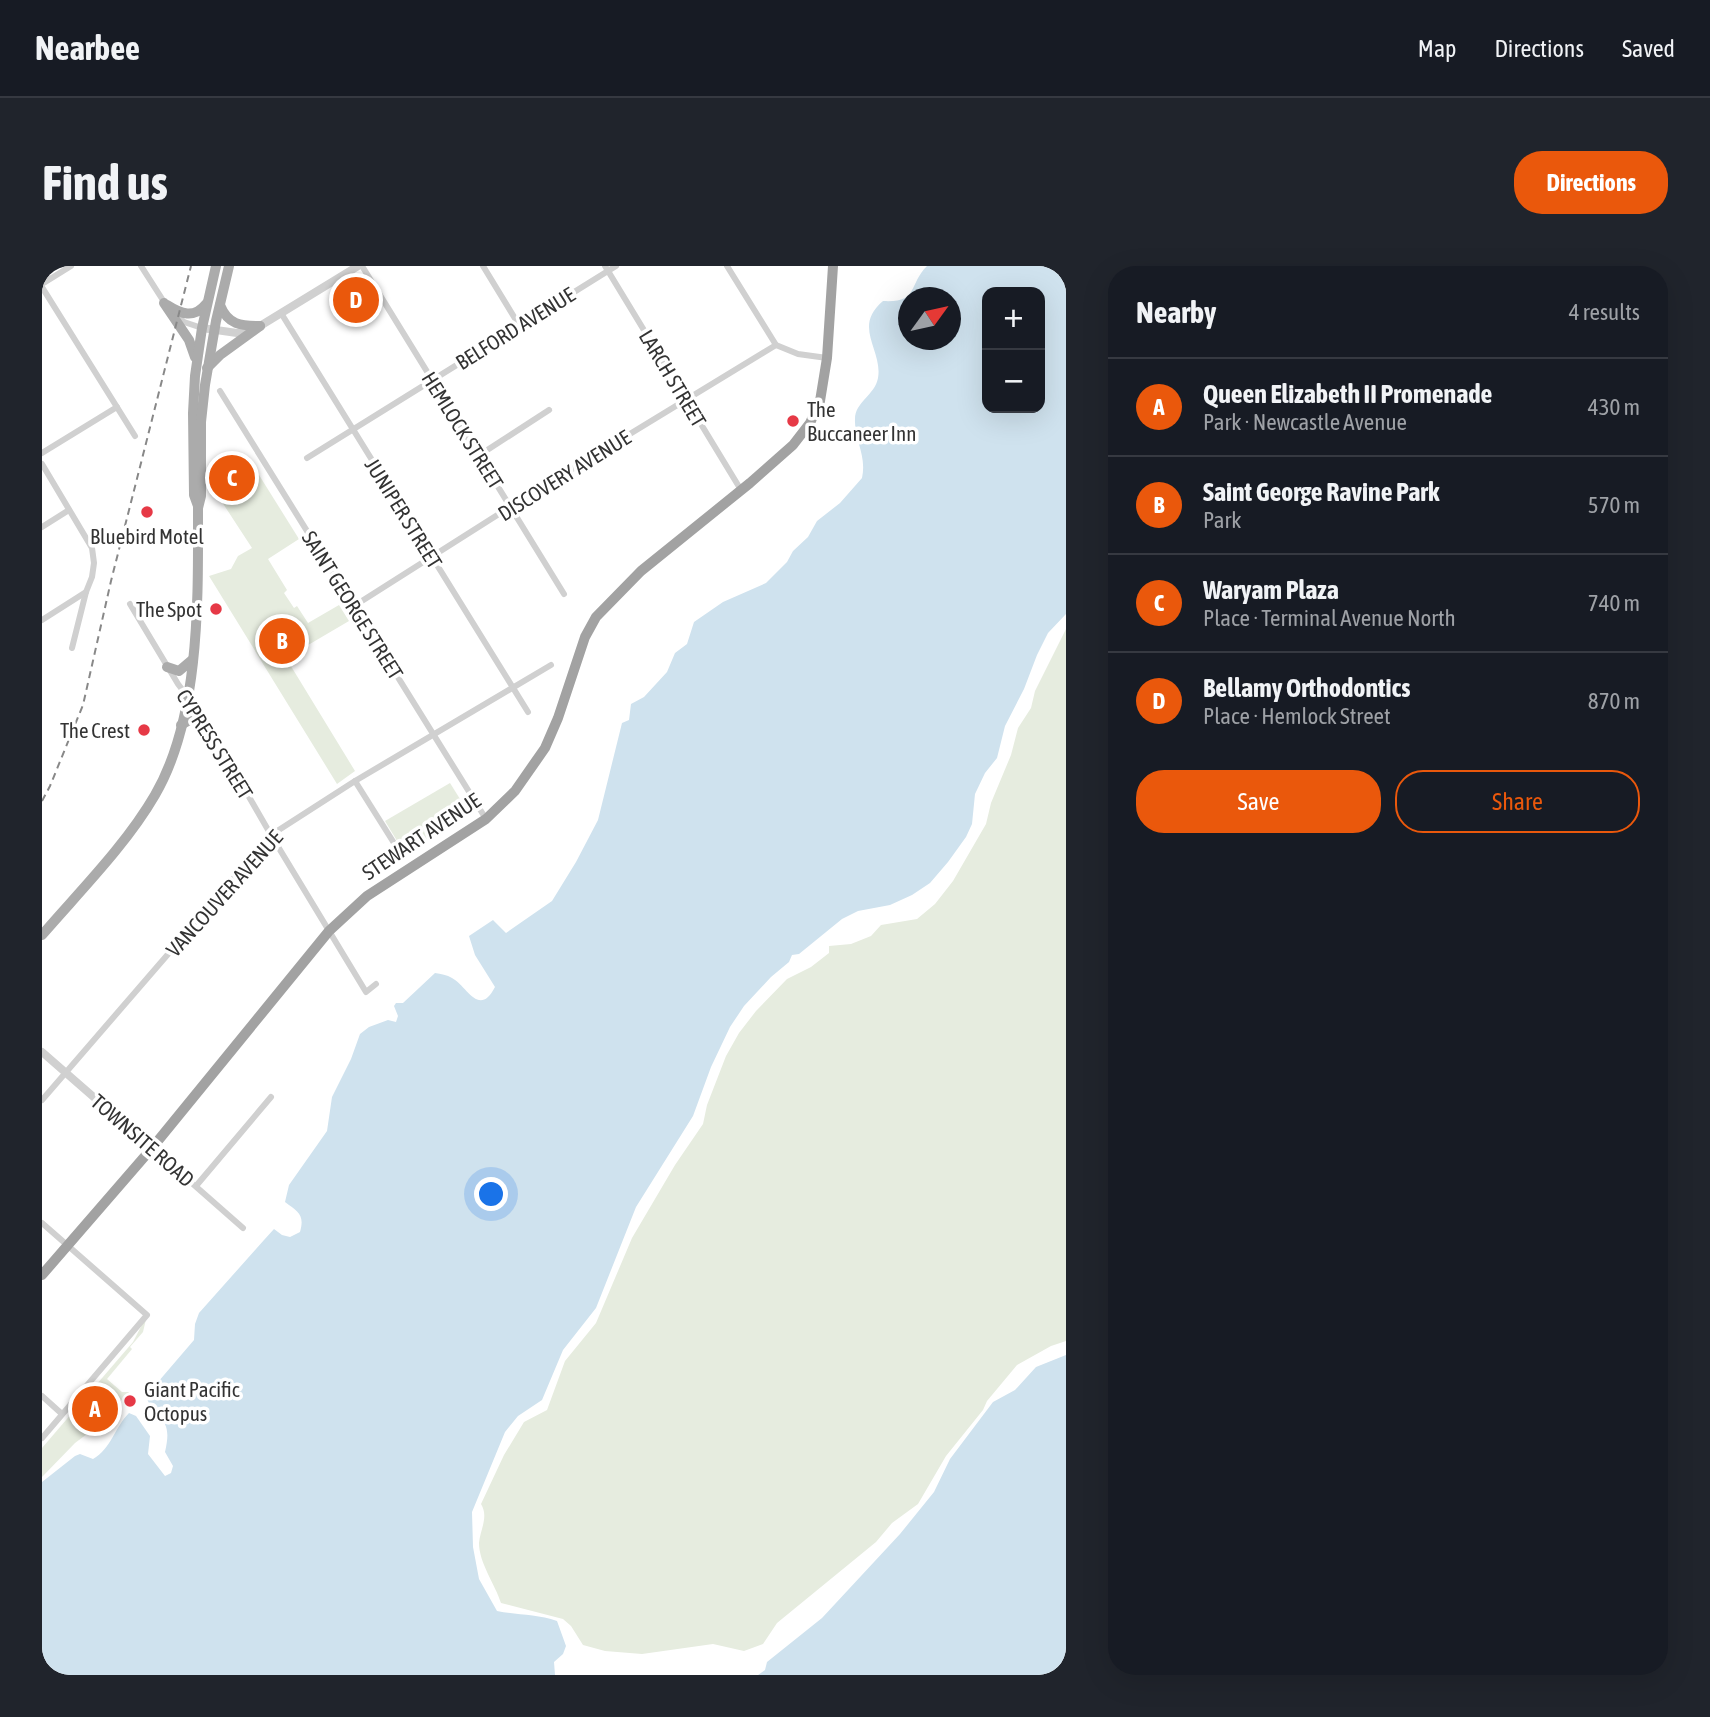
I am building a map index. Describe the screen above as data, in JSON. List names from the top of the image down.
{
  "streets": {
    "highway": ["STEWART AVENUE"],
    "street": [
      "BELFORD AVENUE",
      "LARCH STREET",
      "HEMLOCK STREET",
      "DISCOVERY AVENUE",
      "JUNIPER STREET",
      "SAINT GEORGE STREET",
      "CYPRESS STREET",
      "VANCOUVER AVENUE",
      "TOWNSITE ROAD"
    ]
  },
  "crossings": [
    ["BELFORD AVENUE", "LARCH STREET"],
    ["BELFORD AVENUE", "HEMLOCK STREET"],
    ["BELFORD AVENUE", "JUNIPER STREET"],
    ["LARCH STREET", "DISCOVERY AVENUE"],
    ["LARCH STREET", "STEWART AVENUE"],
    ["HEMLOCK STREET", "DISCOVERY AVENUE"],
    ["DISCOVERY AVENUE", "JUNIPER STREET"],
    ["DISCOVERY AVENUE", "SAINT GEORGE STREET"],
    ["JUNIPER STREET", "VANCOUVER AVENUE"],
    ["SAINT GEORGE STREET", "STEWART AVENUE"],
    ["SAINT GEORGE STREET", "VANCOUVER AVENUE"],
    ["CYPRESS STREET", "STEWART AVENUE"],
    ["CYPRESS STREET", "VANCOUVER AVENUE"],
    ["STEWART AVENUE", "TOWNSITE ROAD"],
    ["VANCOUVER AVENUE", "TOWNSITE ROAD"]
  ],
  "places": [
    "The Buccaneer Inn",
    "Bluebird Motel",
    "The Spot",
    "The Crest",
    "Giant Pacific Octopus"
  ],
  "north": "top right",
  "page": {
    "header": "Nearbee",
    "nav": ["Map", "Directions", "Saved"],
    "buttons": [
      "Directions",
      ["Save", "Share"]
    ],
    "title": "Find us",
    "heading": ["Nearby", "4 results"],
    "pins": [
      "D",
      "C",
      "B",
      "A"
    ],
    "map_buttons": ["+", "−"],
    "list": [
      {
        "mark": "A",
        "name": "Queen Elizabeth II Promenade",
        "note": "Park · Newcastle Avenue",
        "value": "430 m"
      },
      {
        "mark": "B",
        "name": "Saint George Ravine Park",
        "note": "Park",
        "value": "570 m"
      },
      {
        "mark": "C",
        "name": "Waryam Plaza",
        "note": "Place · Terminal Avenue North",
        "value": "740 m"
      },
      {
        "mark": "D",
        "name": "Bellamy Orthodontics",
        "note": "Place · Hemlock Street",
        "value": "870 m"
      }
    ]
  }
}
